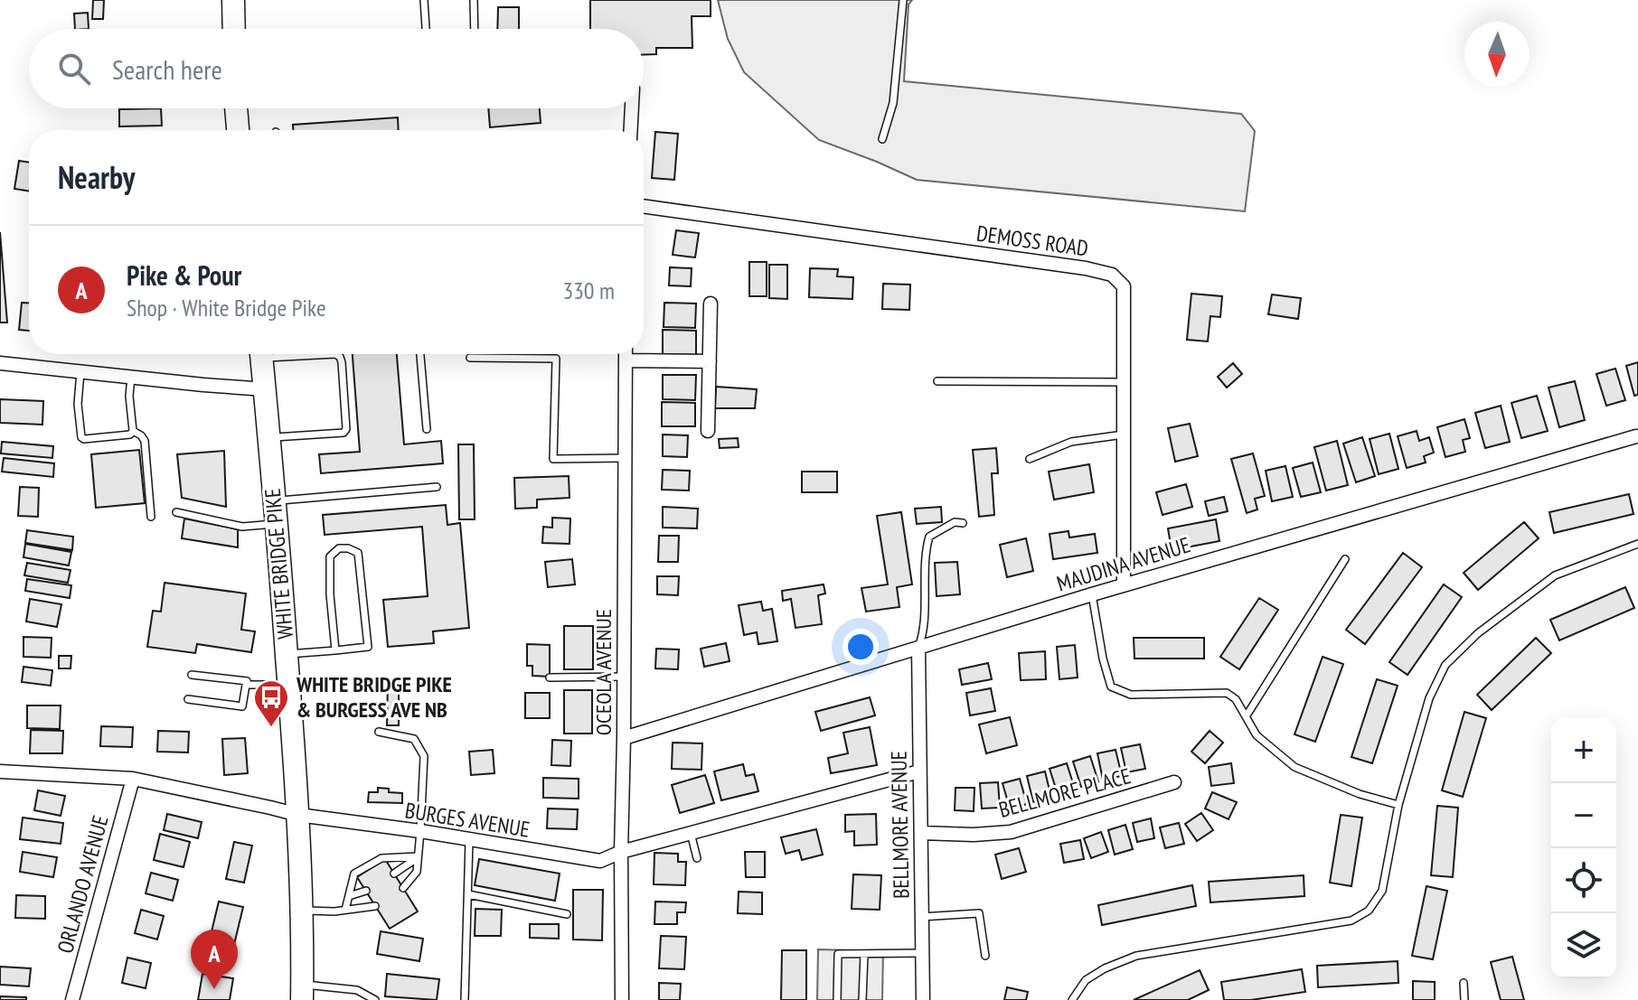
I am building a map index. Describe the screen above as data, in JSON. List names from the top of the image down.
{
  "streets": {
    "main road": ["WHITE BRIDGE PIKE"],
    "street": [
      "DEMOSS ROAD",
      "MAUDINA AVENUE",
      "OCEOLA AVENUE",
      "BELLMORE PLACE",
      "BURGES AVENUE",
      "BELLMORE AVENUE",
      "ORLANDO AVENUE"
    ]
  },
  "crossings": [
    ["DEMOSS ROAD", "MAUDINA AVENUE"],
    ["WHITE BRIDGE PIKE", "BURGES AVENUE"],
    ["MAUDINA AVENUE", "OCEOLA AVENUE"],
    ["MAUDINA AVENUE", "BELLMORE AVENUE"],
    ["OCEOLA AVENUE", "BURGES AVENUE"],
    ["BELLMORE PLACE", "BELLMORE AVENUE"],
    ["BURGES AVENUE", "BELLMORE AVENUE"],
    ["BURGES AVENUE", "ORLANDO AVENUE"]
  ],
  "places": {
    "bus stop": ["WHITE BRIDGE PIKE & BURGESS AVE NB"]
  },
  "north": "bottom",
  "page": {
    "search": "Search here",
    "heading": "Nearby",
    "list": [
      {
        "mark": "A",
        "name": "Pike & Pour",
        "note": "Shop · White Bridge Pike",
        "value": "330 m"
      }
    ],
    "map_buttons": ["+", "−"],
    "pins": "A"
  }
}
